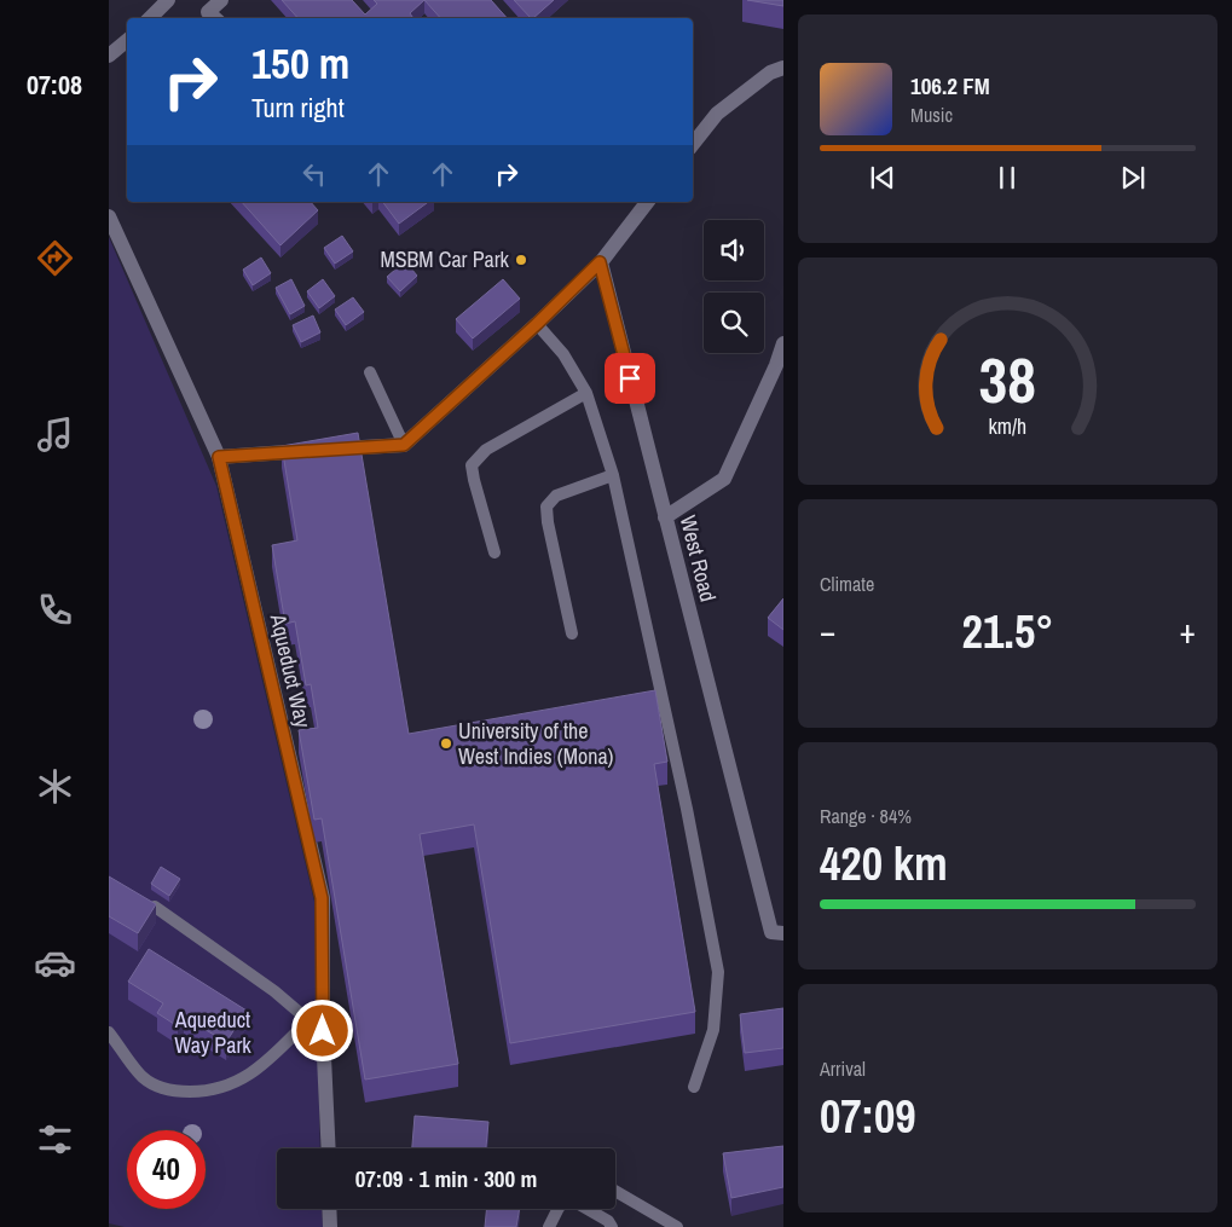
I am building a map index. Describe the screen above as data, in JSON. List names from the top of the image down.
{
  "streets": {
    "street": ["West Road", "Aqueduct Way"]
  },
  "parks": ["Aqueduct Way Park"],
  "places": ["MSBM Car Park", "University of the West Indies (Mona)"],
  "page": {
    "tabs": "07:08",
    "turn": ["150 m", "Turn right"],
    "song": ["106.2 FM", "Music"],
    "tile": [
      "Climate",
      ["Range · 84%", "420 km"],
      ["Arrival", "07:09"]
    ],
    "heat": ["−", "21.5°", "+"],
    "limit": "40",
    "trip": "07:09 · 1 min · 300 m",
    "gauge": ["38", "km/h"]
  }
}
